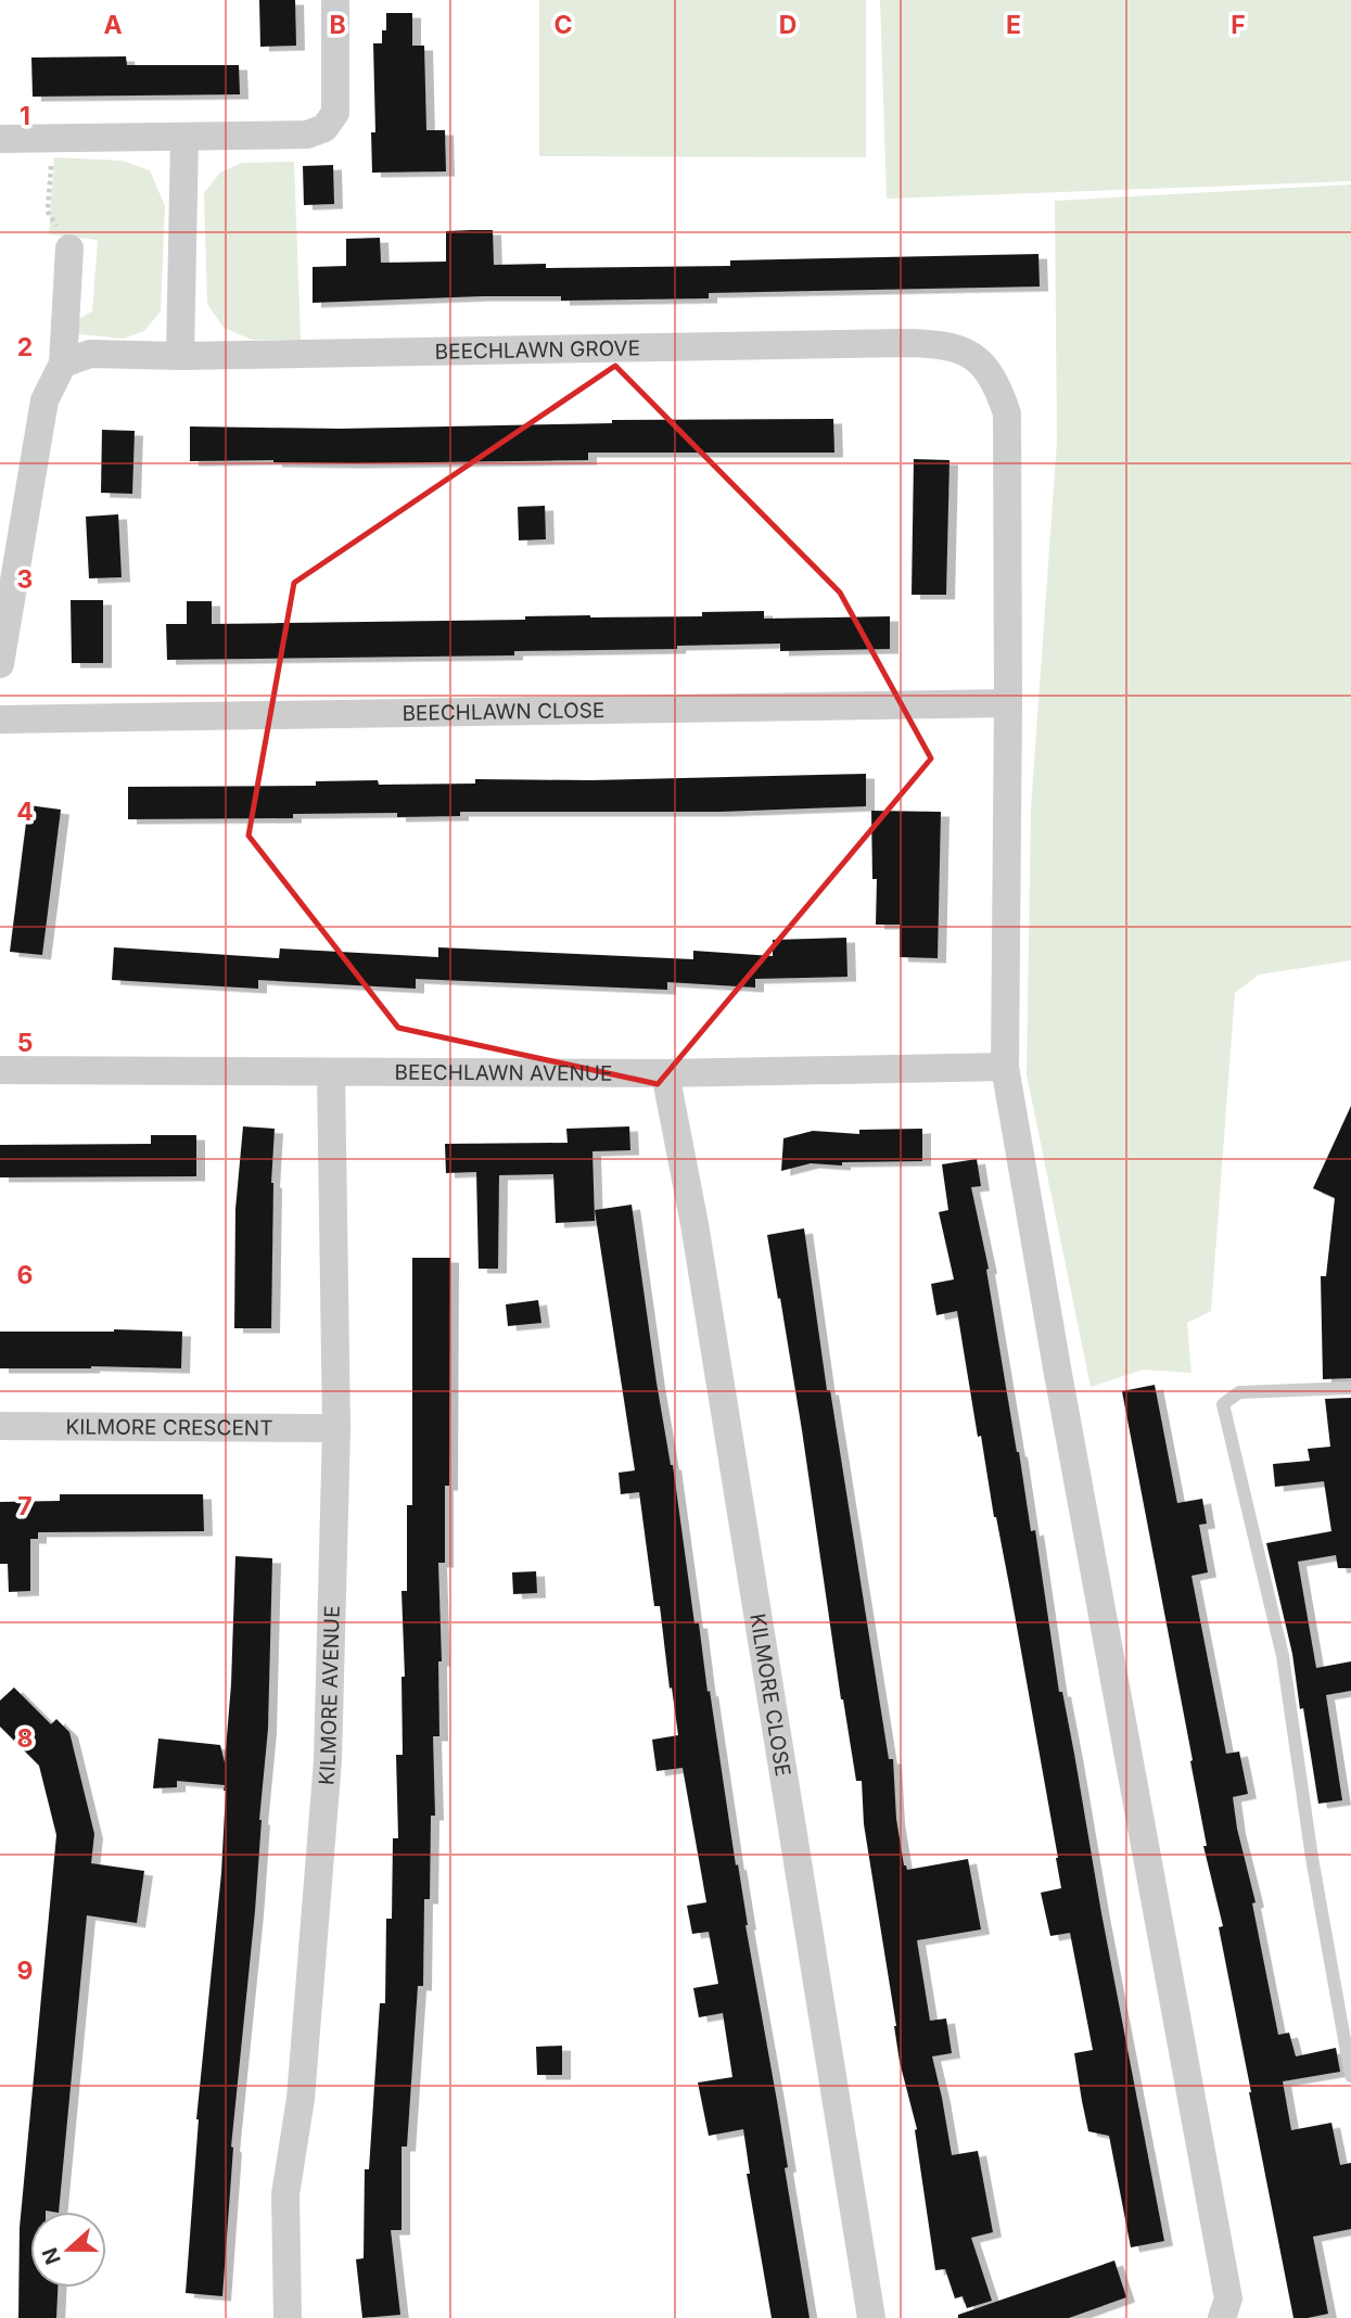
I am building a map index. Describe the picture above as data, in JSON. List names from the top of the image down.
{
  "streets": {
    "street": [
      "BEECHLAWN GROVE",
      "BEECHLAWN CLOSE",
      "BEECHLAWN AVENUE",
      "KILMORE CRESCENT",
      "KILMORE CLOSE",
      "KILMORE AVENUE"
    ]
  },
  "crossings": [
    ["BEECHLAWN GROVE", "BEECHLAWN CLOSE"],
    ["BEECHLAWN AVENUE", "KILMORE CLOSE"],
    ["BEECHLAWN AVENUE", "KILMORE AVENUE"],
    ["KILMORE CRESCENT", "KILMORE AVENUE"]
  ],
  "north": "left",
  "grid": {
    "columns": [
      "A",
      "B",
      "C",
      "D",
      "E",
      "F"
    ],
    "rows": [
      "1",
      "2",
      "3",
      "4",
      "5",
      "6",
      "7",
      "8",
      "9"
    ]
  }
}
